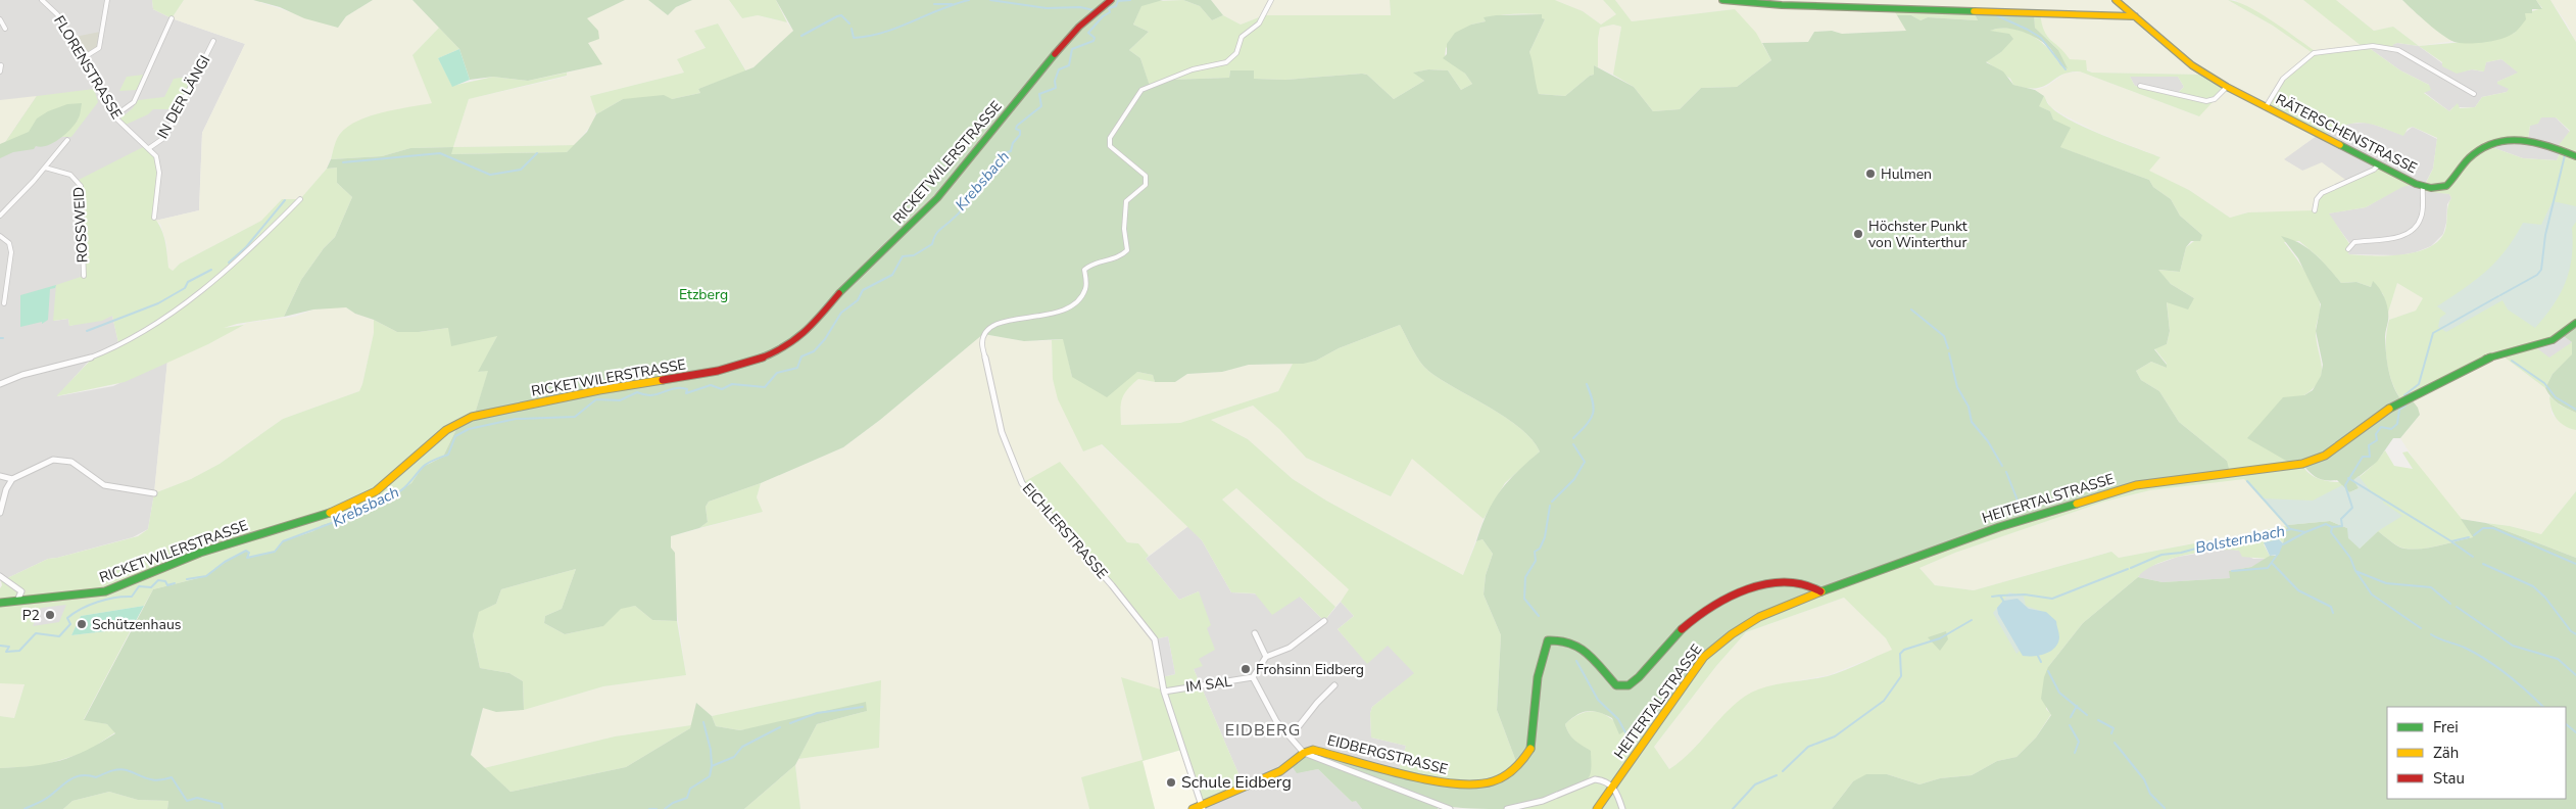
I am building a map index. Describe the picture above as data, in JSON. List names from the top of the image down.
{
  "streets": {
    "street": [
      "FLORENSTRASSE",
      "IN DER LÄNGI",
      "RÄTERSCHENSTRASSE",
      "RICKETWILERSTRASSE",
      "ROSSWEID",
      "HEITERTALSTRASSE",
      "EICHLERSTRASSE",
      "IM SAL",
      "EIDBERGSTRASSE"
    ]
  },
  "crossings": [
    ["FLORENSTRASSE", "IN DER LÄNGI"],
    ["HEITERTALSTRASSE", "EIDBERGSTRASSE"],
    ["EICHLERSTRASSE", "IM SAL"]
  ],
  "districts": ["EIDBERG"],
  "water": ["Krebsbach", "Bolsternbach"],
  "parks": ["Etzberg"],
  "places": [
    "Hulmen",
    "Höchster Punkt von Winterthur",
    "P2",
    "Schützenhaus",
    "Frohsinn Eidberg",
    "Schule Eidberg"
  ],
  "legend": ["Frei", "Zäh", "Stau"]
}
